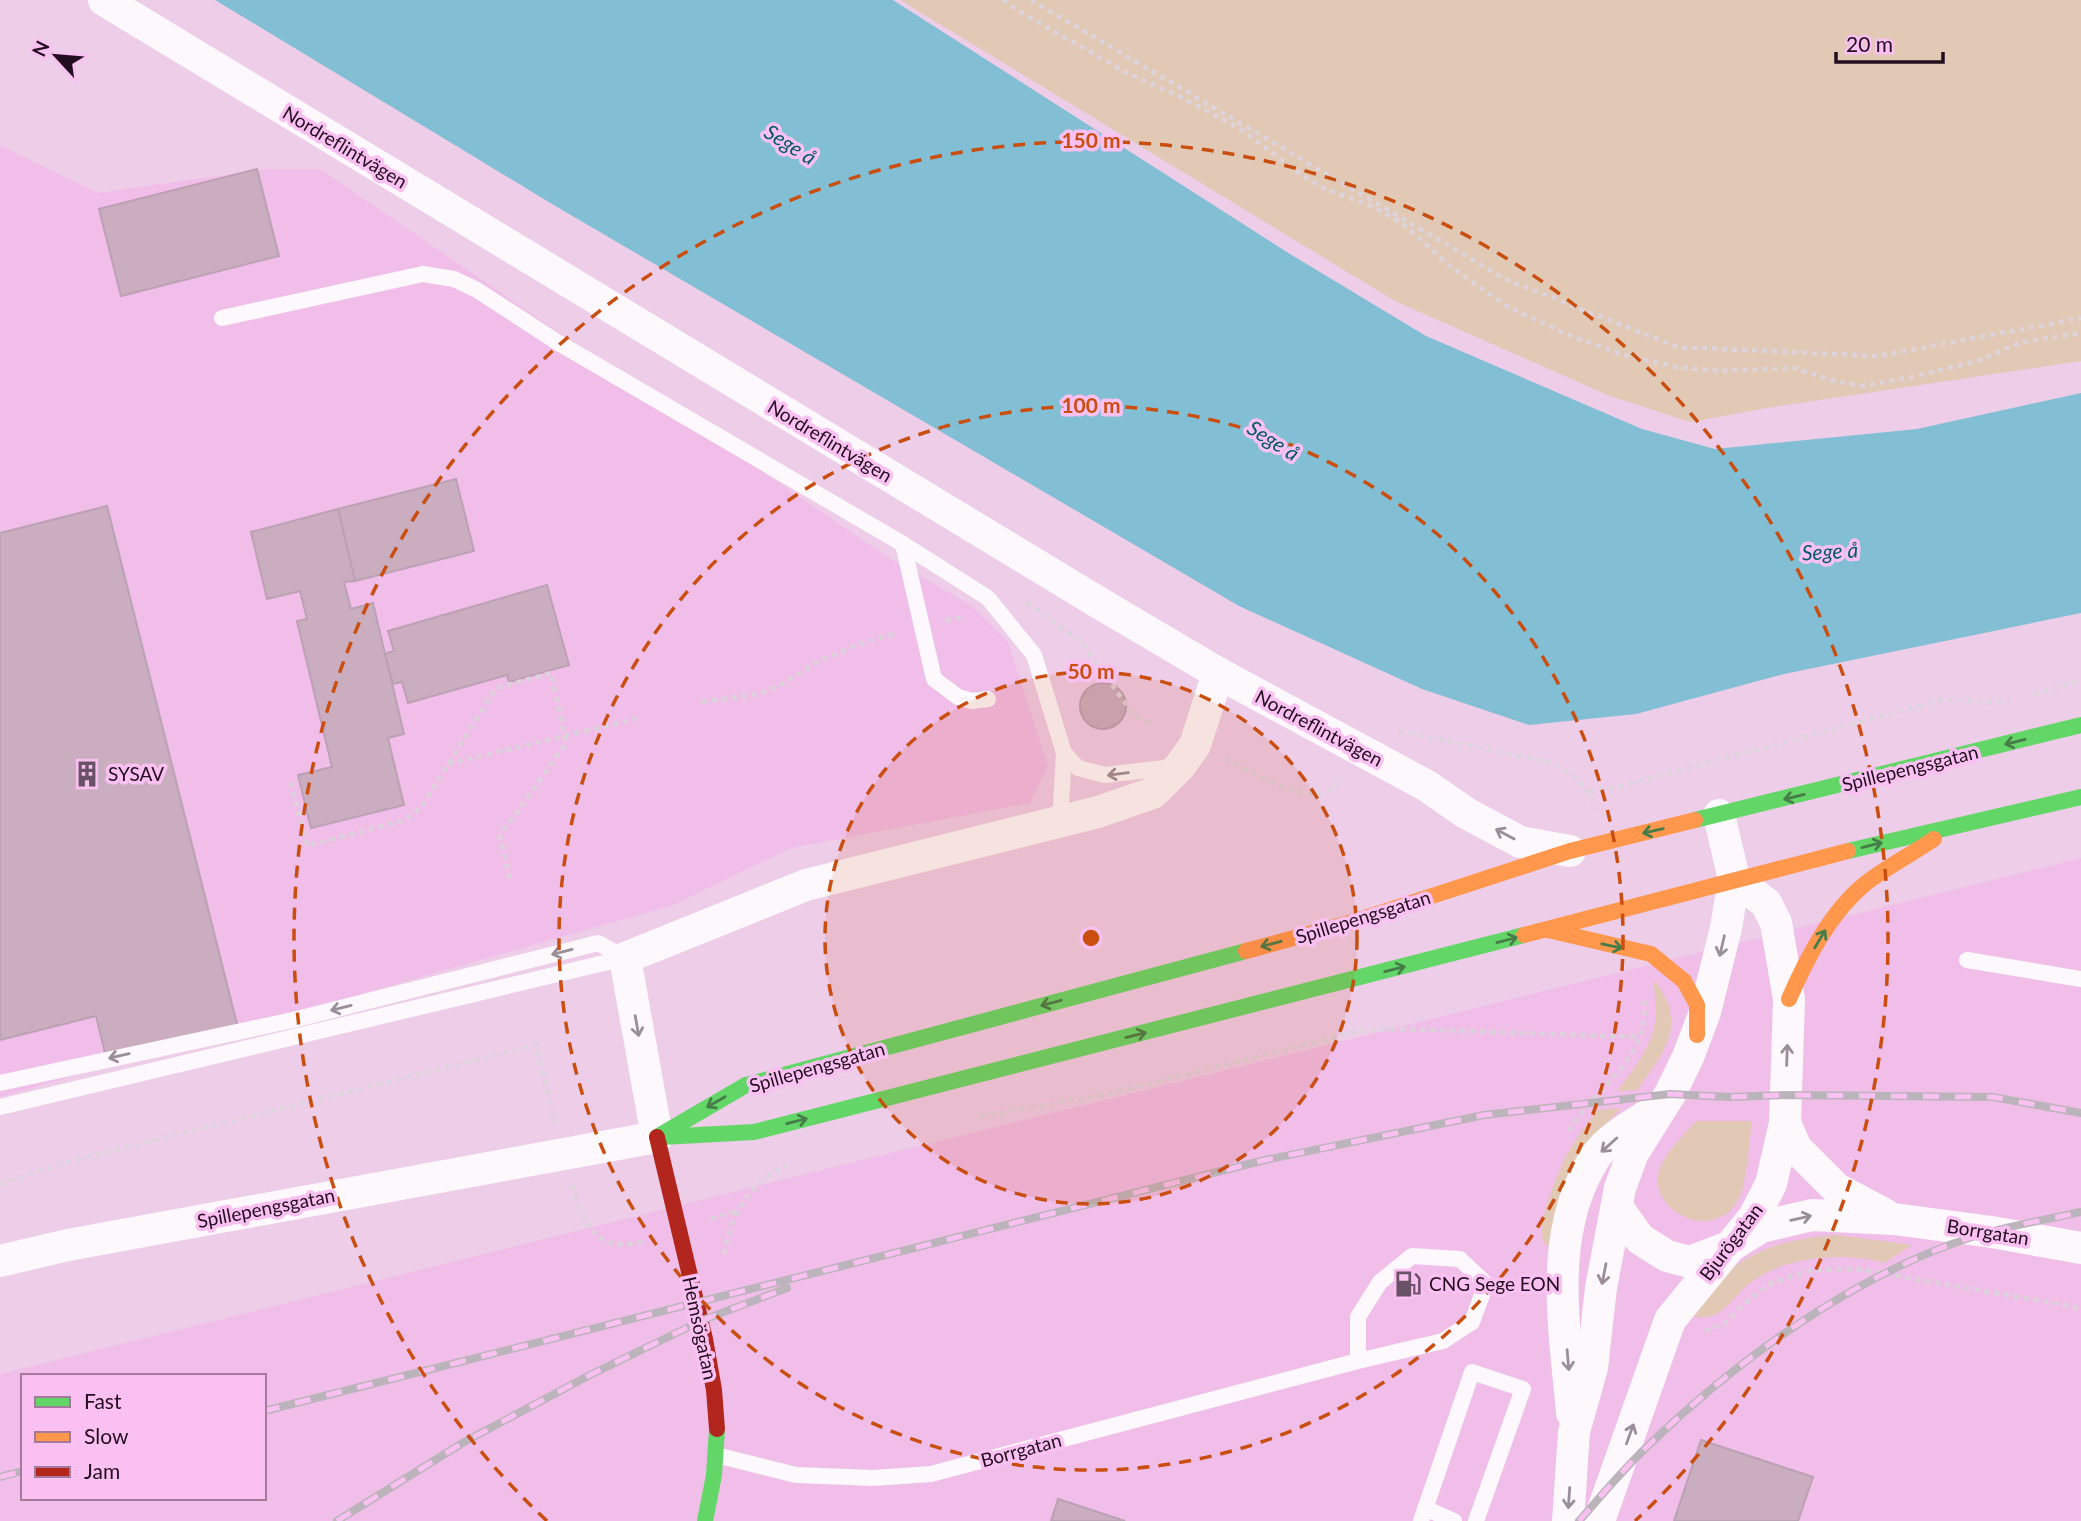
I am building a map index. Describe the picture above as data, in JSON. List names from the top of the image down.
{
  "streets": {
    "street": [
      "Nordreflintvägen",
      "Spillepengsgatan",
      "Borrgatan",
      "Bjurögatan",
      "Hemsögatan"
    ]
  },
  "crossings": [
    ["Nordreflintvägen", "Spillepengsgatan"],
    ["Spillepengsgatan", "Bjurögatan"],
    ["Spillepengsgatan", "Hemsögatan"],
    ["Borrgatan", "Bjurögatan"],
    ["Borrgatan", "Hemsögatan"]
  ],
  "water": ["Sege å"],
  "places": {
    "building": ["SYSAV"],
    "fuel station": ["CNG Sege EON"]
  },
  "legend": ["Fast", "Slow", "Jam"],
  "scale_bar": "20 m",
  "north": "top left",
  "rings": ["150 m", "100 m", "50 m"]
}
